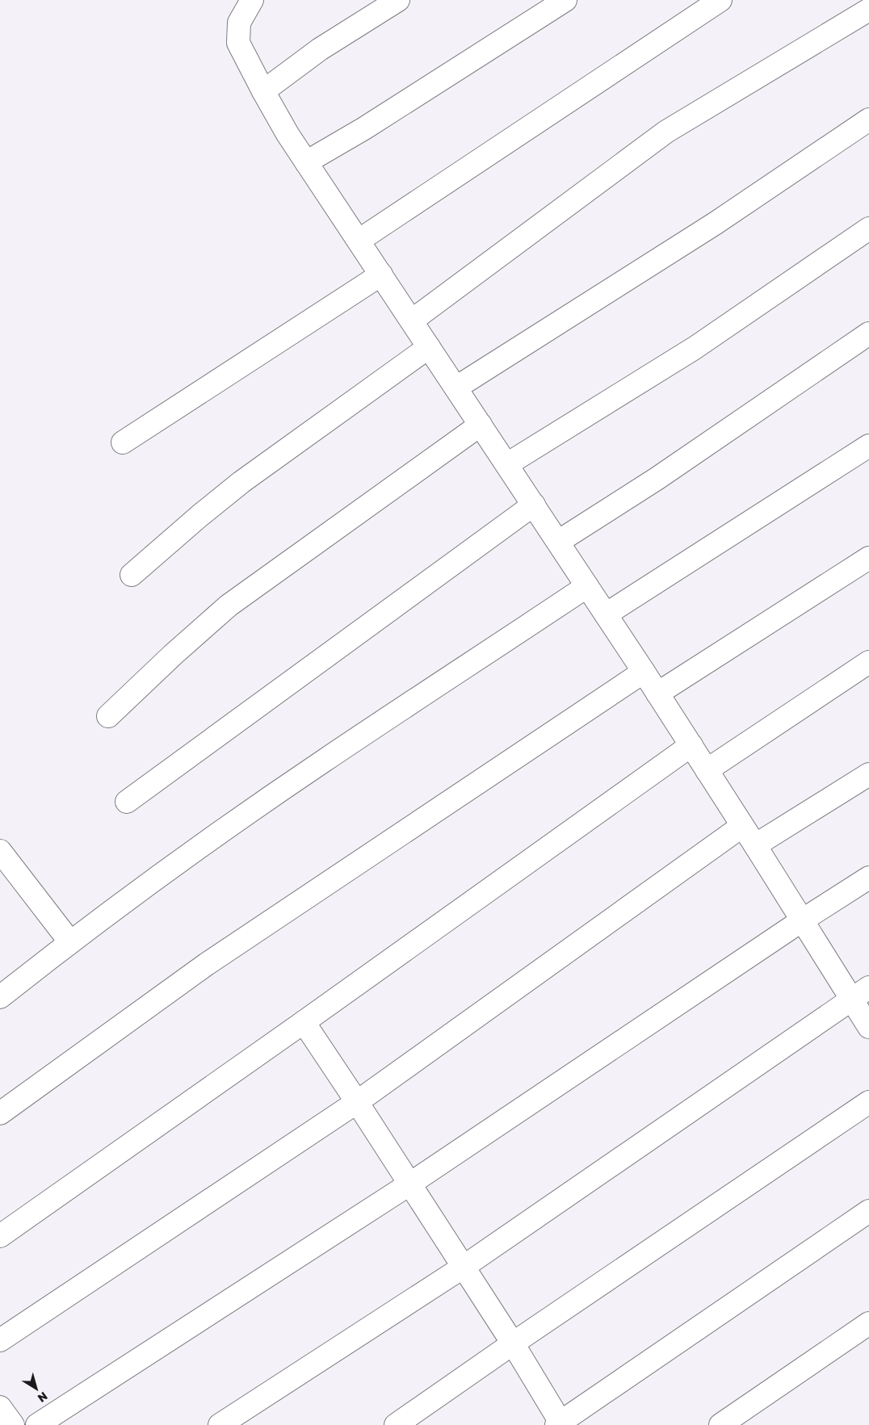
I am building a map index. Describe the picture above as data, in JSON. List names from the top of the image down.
{
  "north": "bottom right"
}
